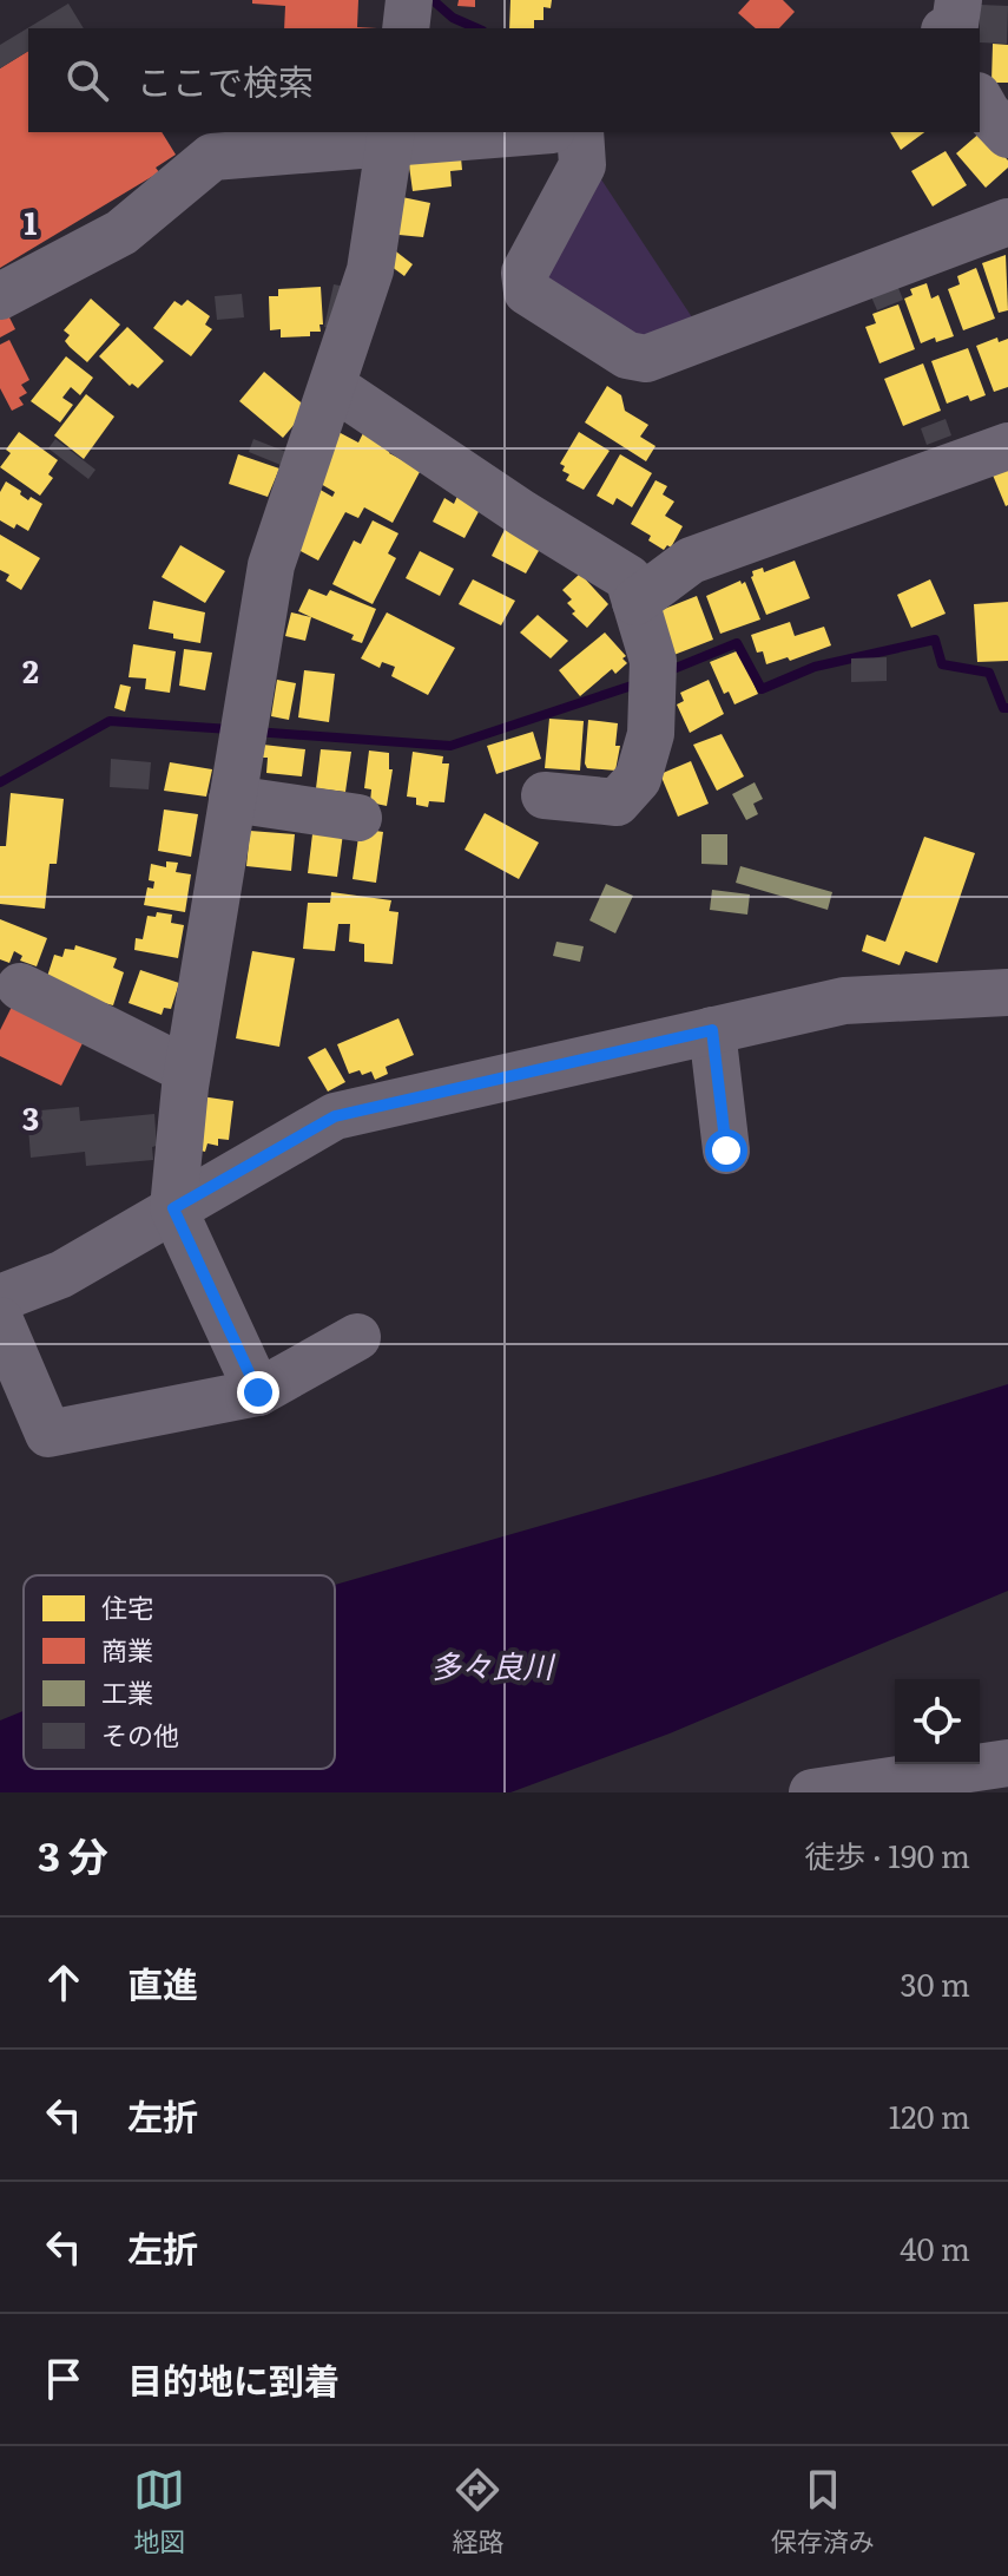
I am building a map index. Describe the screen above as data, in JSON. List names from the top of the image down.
{
  "water": ["多々良川"],
  "legend": [
    "住宅",
    "商業",
    "工業",
    "その他"
  ],
  "page": {
    "search": "ここで検索",
    "heading": ["3 分", "徒歩 · 190 m"],
    "list": [
      ["直進", "30 m"],
      ["左折", "120 m"],
      ["左折", "40 m"],
      "目的地に到着"
    ],
    "nav": ["地図", "経路", "保存済み"]
  },
  "grid": {
    "rows": ["1", "2", "3"]
  }
}
